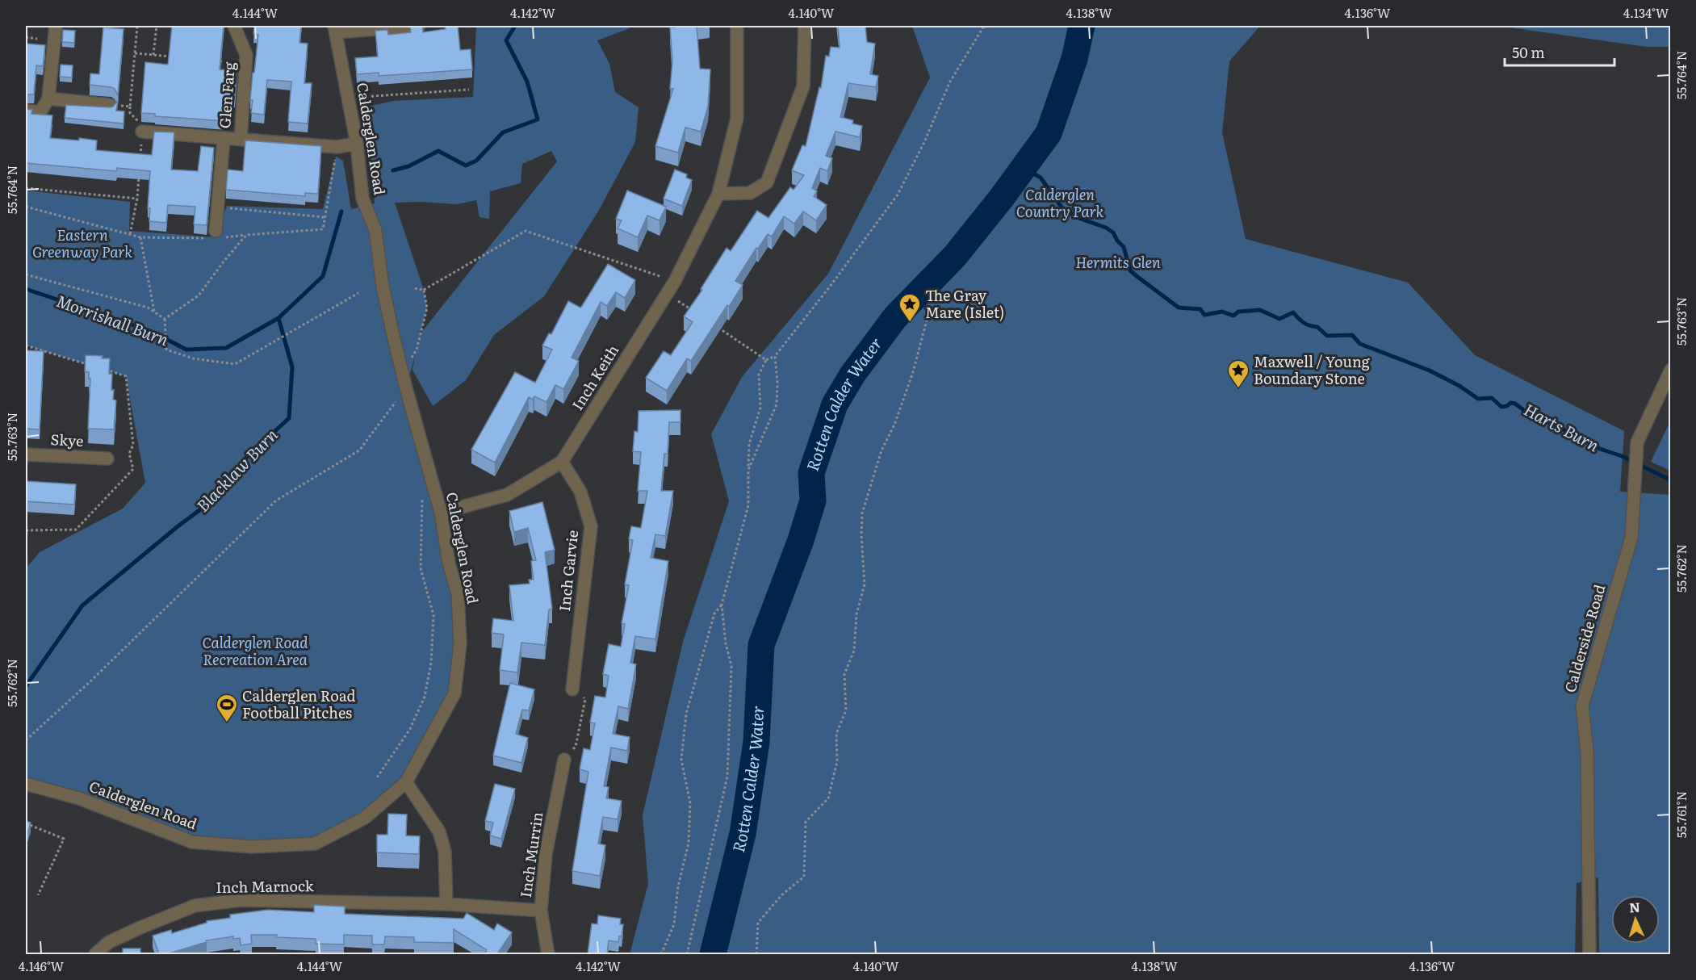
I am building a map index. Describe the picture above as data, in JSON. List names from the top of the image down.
{
  "streets": {
    "street": [
      "Glen Farg",
      "Calderglen Road",
      "Inch Keith",
      "Skye",
      "Inch Garvie",
      "Calderside Road",
      "Inch Murrin",
      "Inch Marnock"
    ]
  },
  "crossings": [
    ["Glen Farg", "Calderglen Road"],
    ["Calderglen Road", "Inch Keith"],
    ["Inch Keith", "Inch Garvie"],
    ["Inch Murrin", "Inch Marnock"]
  ],
  "water": [
    "Morrishall Burn",
    "Rotten Calder Water",
    "Harts Burn",
    "Blacklaw Burn"
  ],
  "parks": [
    "Calderglen Country Park",
    "Eastern Greenway Park",
    "Hermits Glen",
    "Calderglen Road Recreation Area"
  ],
  "places": {
    "place": ["The Gray Mare (Islet)", "Maxwell / Young Boundary Stone"],
    "sports": ["Calderglen Road Football Pitches"]
  },
  "scale_bar": "50 m",
  "north": "top",
  "coordinates": [
    "4.144°W",
    "4.142°W",
    "4.140°W",
    "4.138°W",
    "4.136°W",
    "4.134°W",
    "55.764°N",
    "55.763°N",
    "55.762°N",
    "55.761°N",
    "4.146°W"
  ]
}
